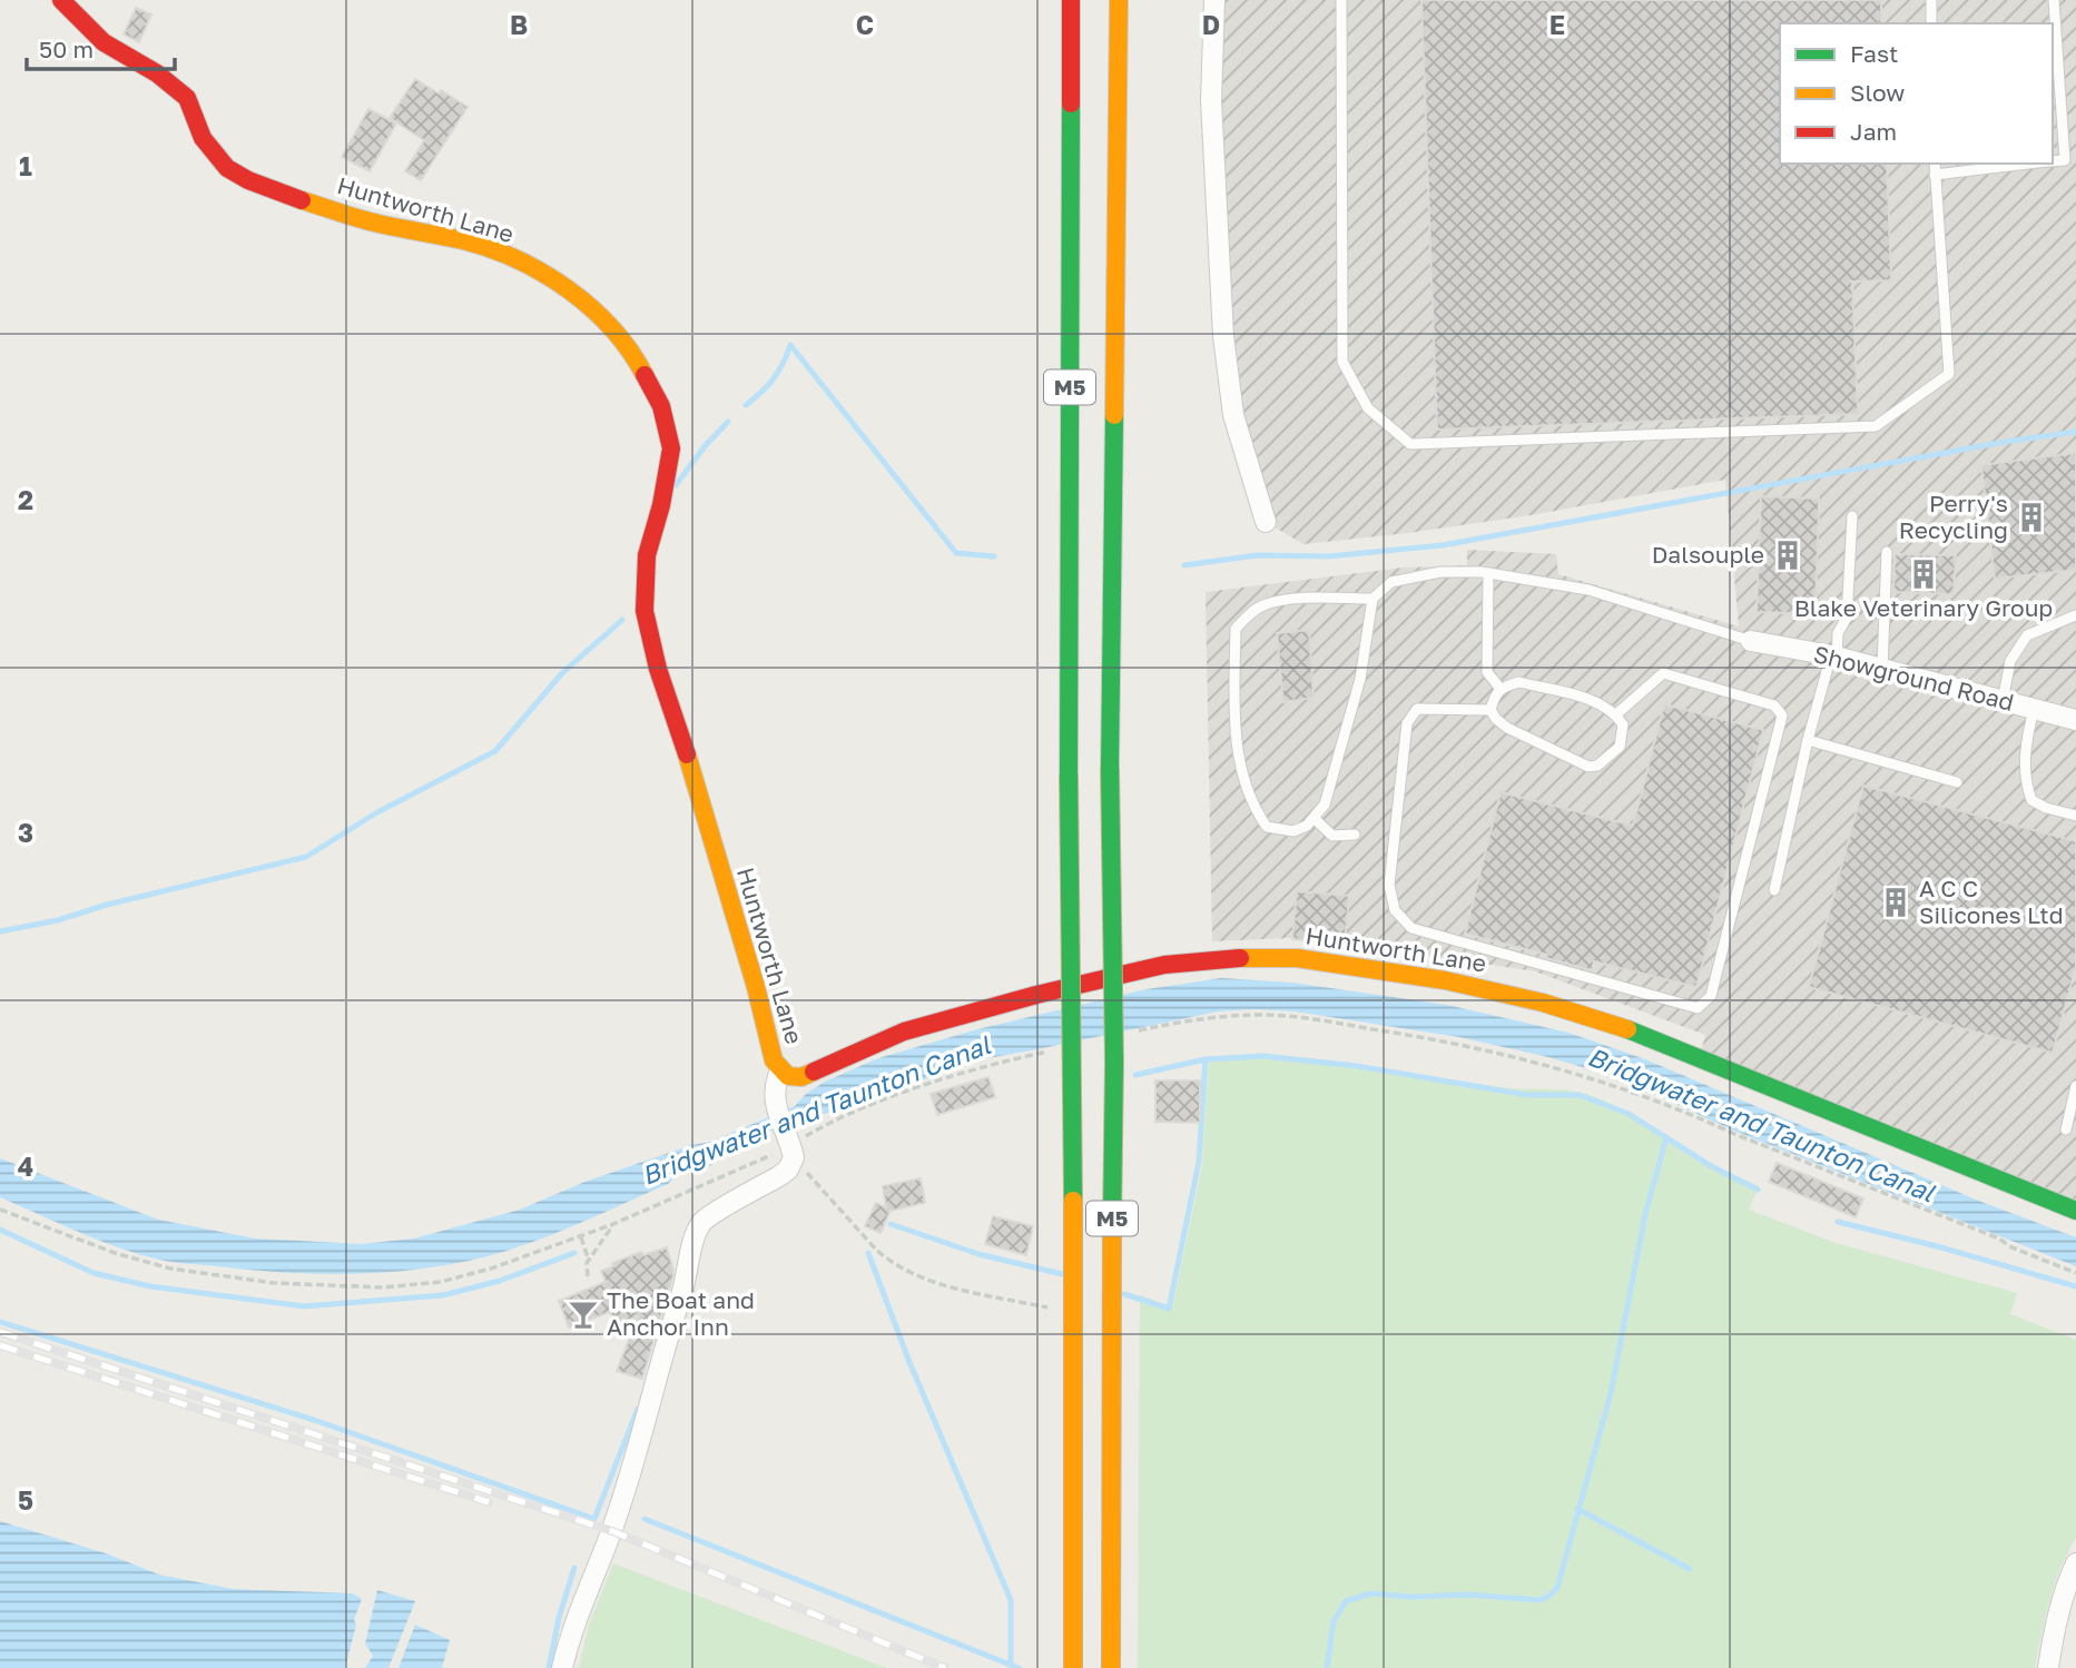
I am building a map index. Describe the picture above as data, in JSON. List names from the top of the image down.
{
  "streets": {
    "main road": ["Huntworth Lane", "M5"],
    "street": ["Showground Road"]
  },
  "water": ["Bridgwater and Taunton Canal"],
  "places": {
    "building": [
      "Perry's Recycling",
      "Dalsouple",
      "Blake Veterinary Group",
      "A C C Silicones Ltd"
    ],
    "bar": ["The Boat and Anchor Inn"]
  },
  "legend": ["Fast", "Slow", "Jam"],
  "scale_bar": "50 m",
  "grid": {
    "columns": [
      "B",
      "C",
      "D",
      "E"
    ],
    "rows": [
      "1",
      "2",
      "3",
      "4",
      "5"
    ]
  }
}
